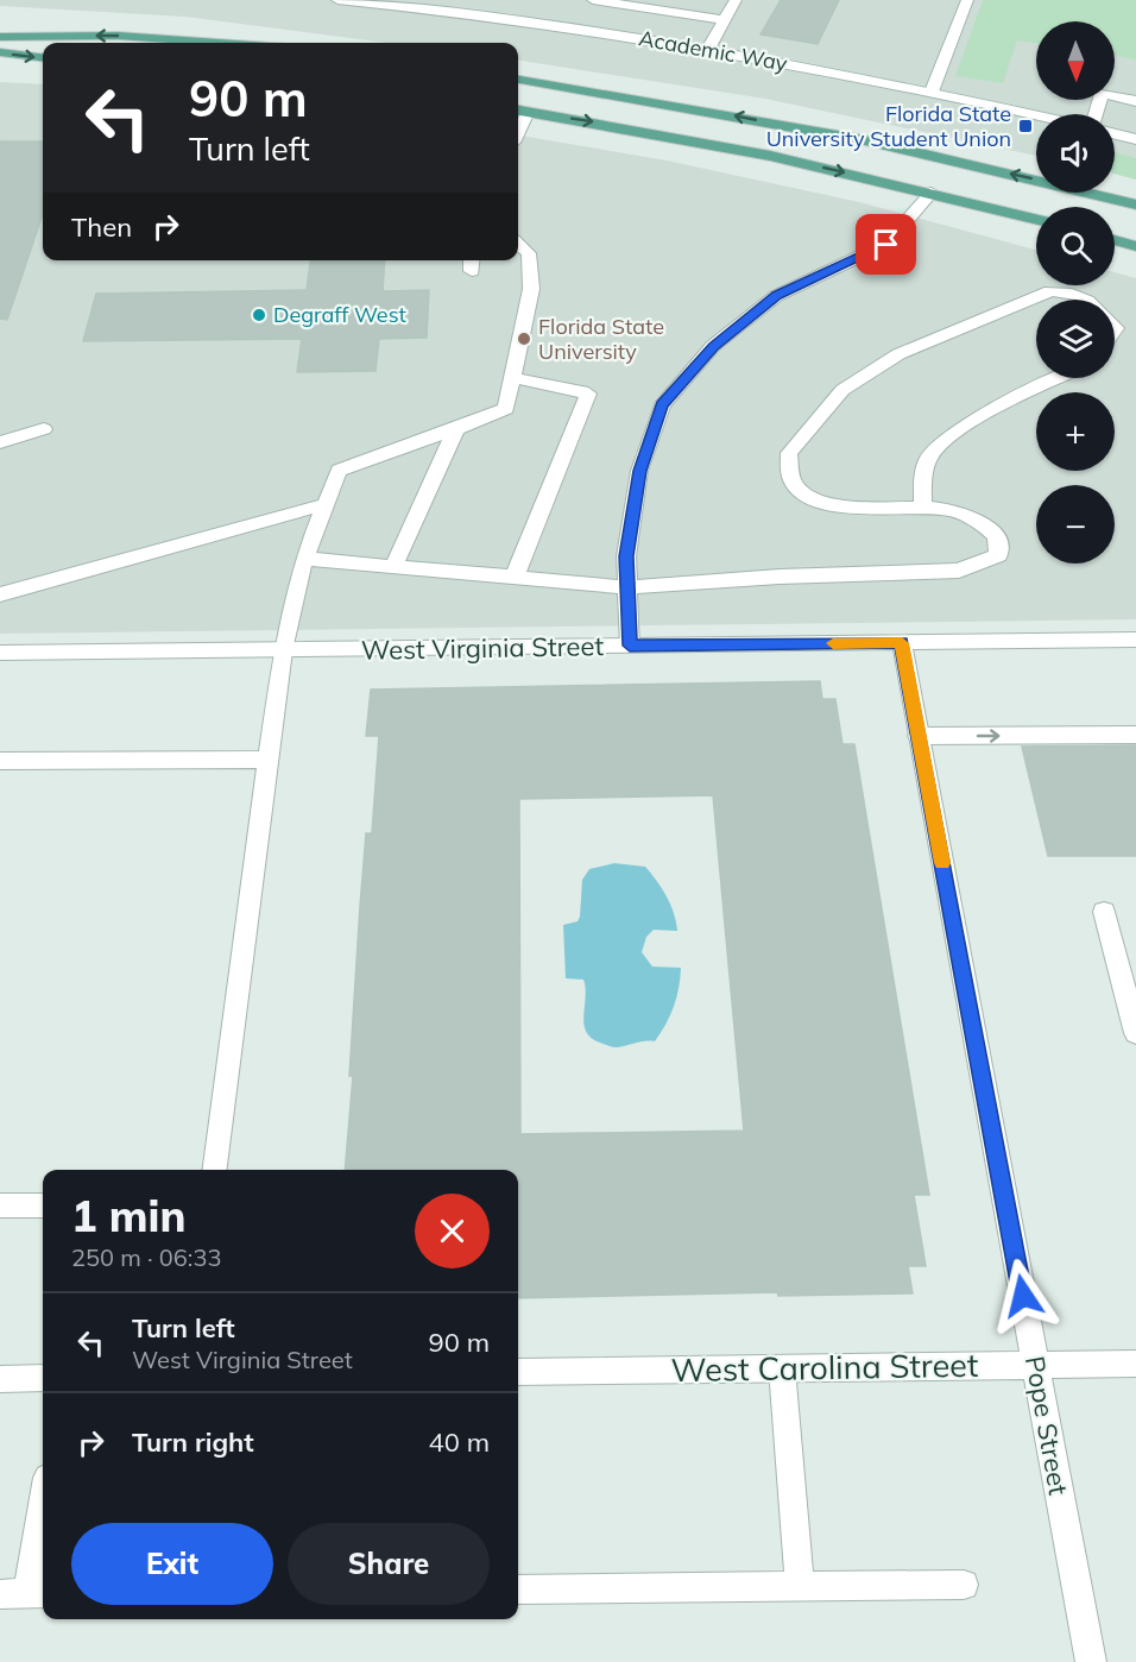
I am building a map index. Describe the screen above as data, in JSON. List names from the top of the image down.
{
  "streets": {
    "street": [
      "Academic Way",
      "West Virginia Street",
      "West Carolina Street",
      "Pope Street"
    ]
  },
  "crossings": [
    ["West Virginia Street", "Pope Street"],
    ["West Carolina Street", "Pope Street"]
  ],
  "places": {
    "transit": ["Florida State University Student Union"],
    "other": ["Degraff West", "Florida State University"]
  },
  "north": "bottom",
  "page": {
    "map_buttons": ["+", "−"],
    "turn": ["90 m", "Turn left"],
    "then": "Then",
    "heading": ["1 min", "250 m · 06:33"],
    "list": [
      {
        "name": "Turn left",
        "note": "West Virginia Street",
        "value": "90 m"
      },
      {
        "name": "Turn right",
        "value": "40 m"
      }
    ],
    "buttons": ["Exit", "Share"]
  }
}
